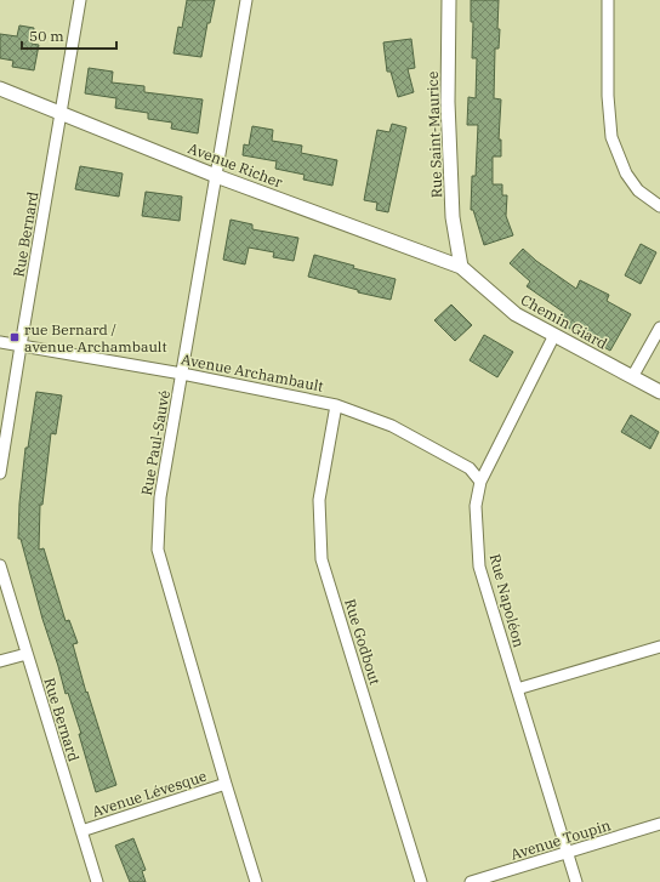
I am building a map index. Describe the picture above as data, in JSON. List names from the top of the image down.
{
  "streets": {
    "street": [
      "Rue Saint-Maurice",
      "Avenue Richer",
      "Rue Bernard",
      "Chemin Giard",
      "Avenue Archambault",
      "Rue Paul-Sauvé",
      "Rue Napoléon",
      "Rue Godbout",
      "Avenue Lévesque",
      "Avenue Toupin"
    ]
  },
  "crossings": [
    ["Rue Saint-Maurice", "Avenue Richer"],
    ["Rue Saint-Maurice", "Chemin Giard"],
    ["Avenue Richer", "Rue Bernard"],
    ["Avenue Richer", "Chemin Giard"],
    ["Avenue Richer", "Rue Paul-Sauvé"],
    ["Rue Bernard", "Avenue Archambault"],
    ["Rue Bernard", "Avenue Lévesque"],
    ["Chemin Giard", "Rue Napoléon"],
    ["Avenue Archambault", "Rue Paul-Sauvé"],
    ["Avenue Archambault", "Rue Napoléon"],
    ["Avenue Archambault", "Rue Godbout"],
    ["Rue Paul-Sauvé", "Avenue Lévesque"],
    ["Rue Napoléon", "Avenue Toupin"]
  ],
  "places": {
    "transit": ["rue Bernard / avenue Archambault"]
  },
  "scale_bar": "50 m"
}
